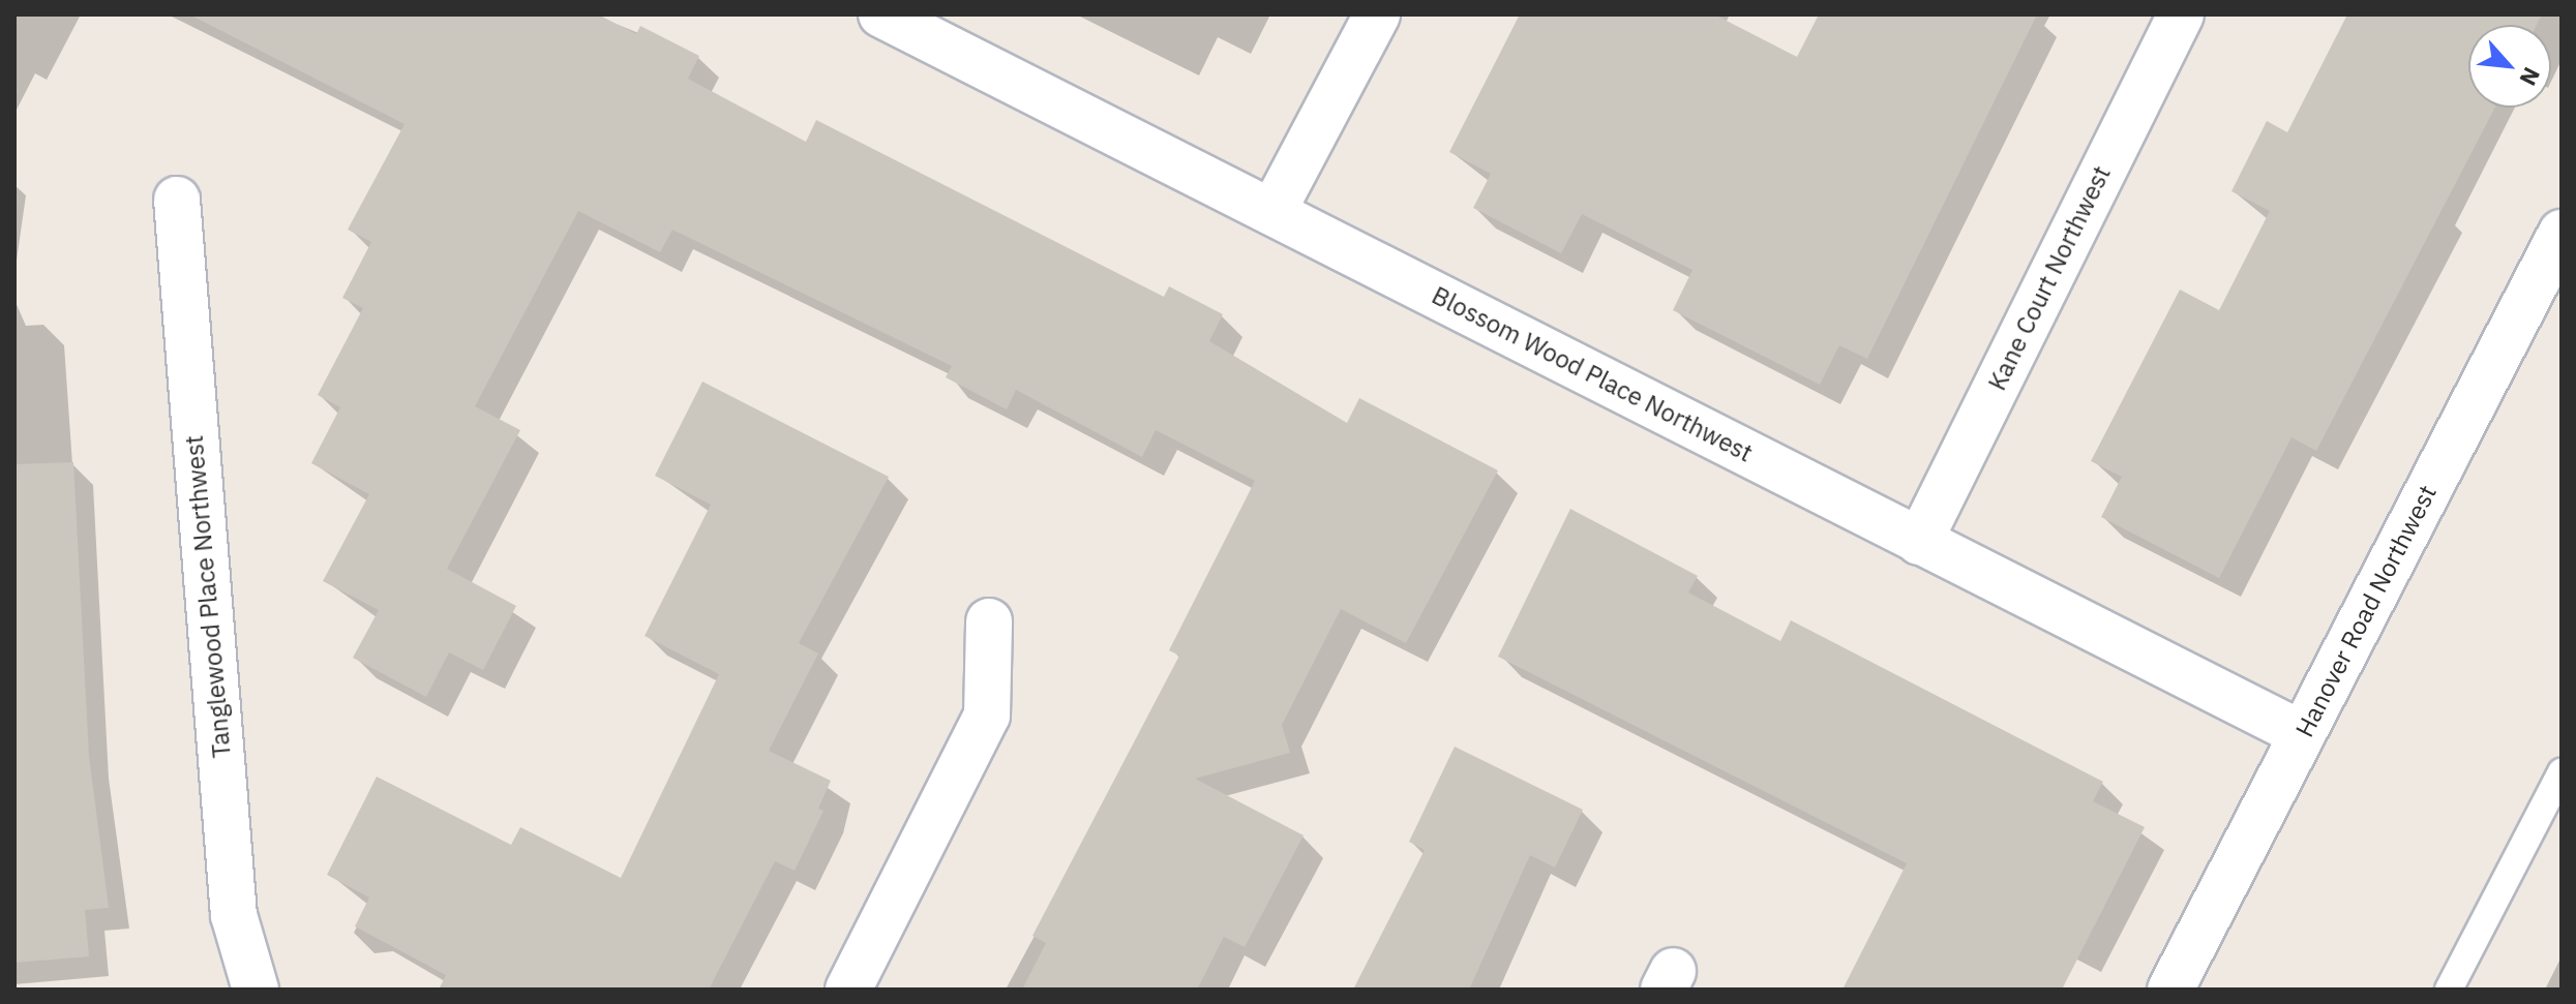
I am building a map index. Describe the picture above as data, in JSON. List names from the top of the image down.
{
  "streets": {
    "street": [
      "Kane Court Northwest",
      "Blossom Wood Place Northwest",
      "Tanglewood Place Northwest",
      "Hanover Road Northwest"
    ]
  },
  "crossings": [
    ["Kane Court Northwest", "Blossom Wood Place Northwest"],
    ["Blossom Wood Place Northwest", "Hanover Road Northwest"]
  ],
  "north": "bottom right"
}
